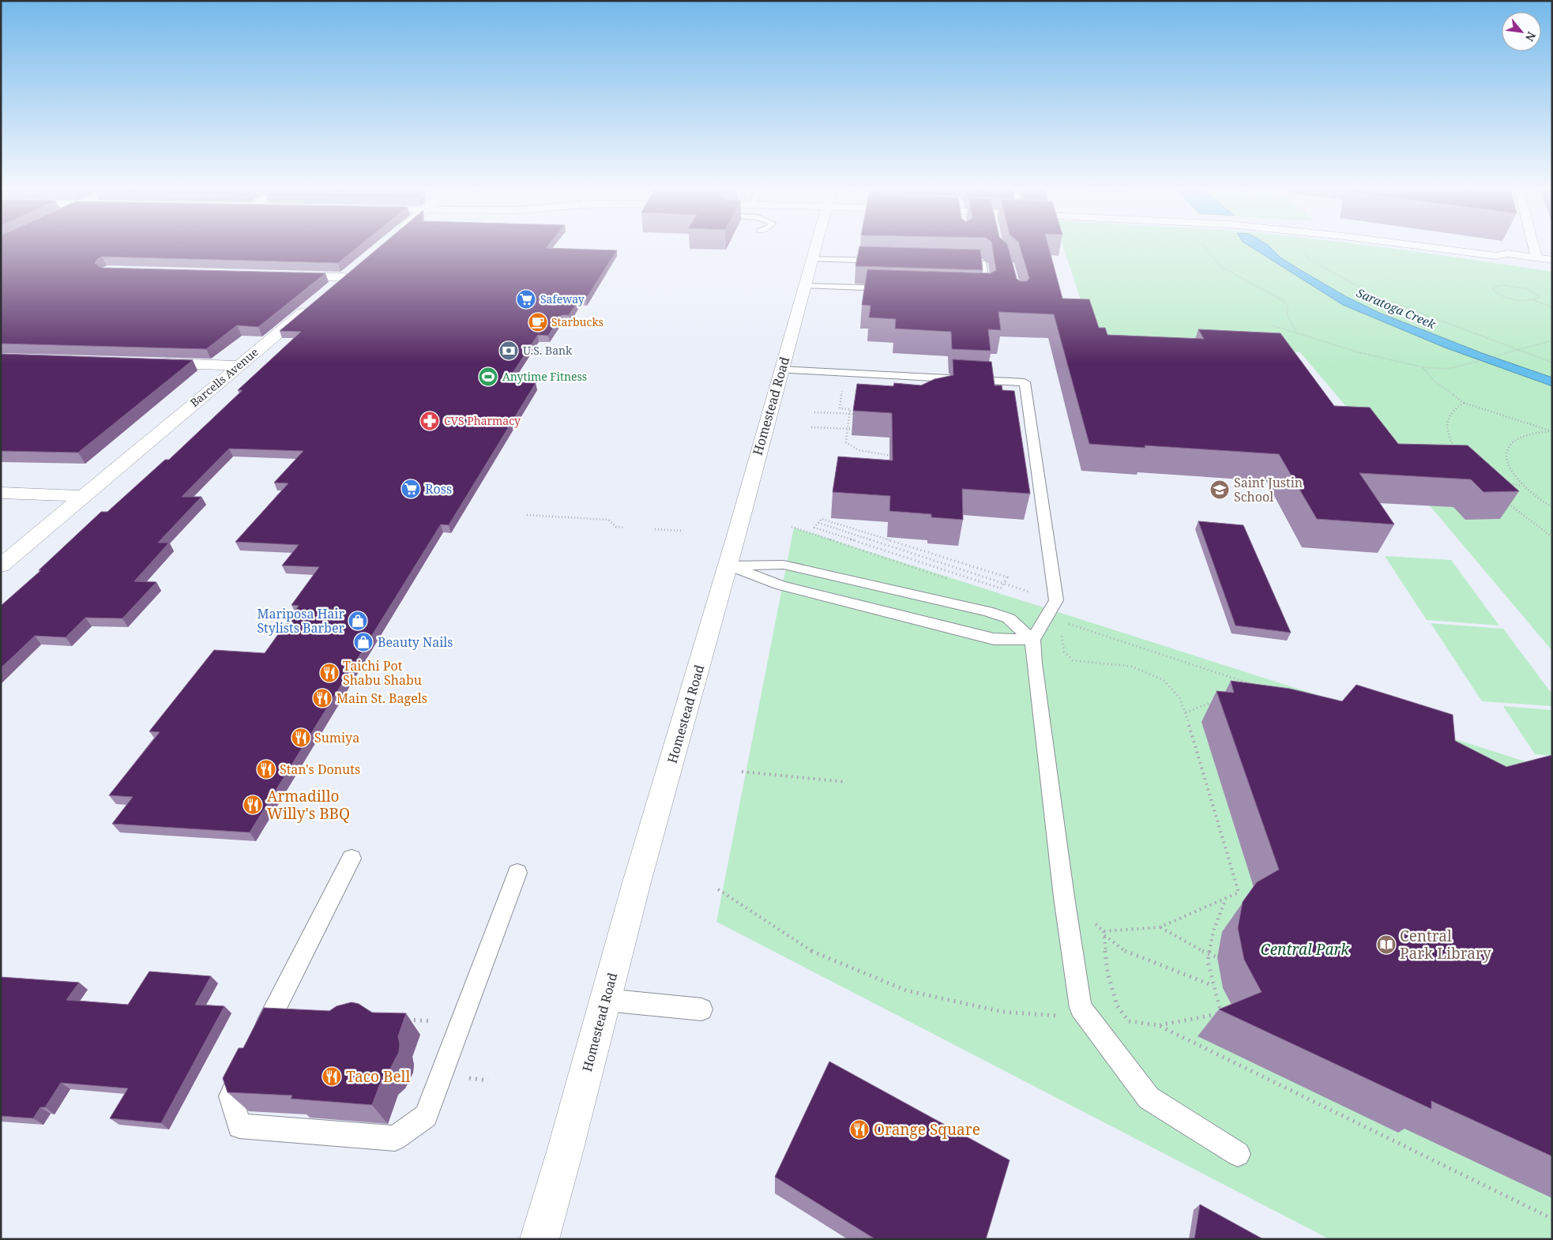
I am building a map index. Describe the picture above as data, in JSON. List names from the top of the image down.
{
  "streets": {
    "main road": ["Barcells Avenue", "Homestead Road"]
  },
  "water": ["Saratoga Creek"],
  "parks": ["Central Park"],
  "places": {
    "supermarket": ["Safeway", "Ross"],
    "cafe": ["Starbucks"],
    "bank": ["U.S. Bank"],
    "sports": ["Anytime Fitness"],
    "pharmacy": ["CVS Pharmacy"],
    "school or university": ["Saint Justin School"],
    "shop": ["Mariposa Hair Stylists Barber", "Beauty Nails"],
    "restaurant": [
      "Taichi Pot Shabu Shabu",
      "Main St. Bagels",
      "Sumiya",
      "Stan's Donuts",
      "Armadillo Willy's BBQ",
      "Taco Bell",
      "Orange Square"
    ],
    "library": ["Central Park Library"]
  },
  "north": "bottom right"
}
